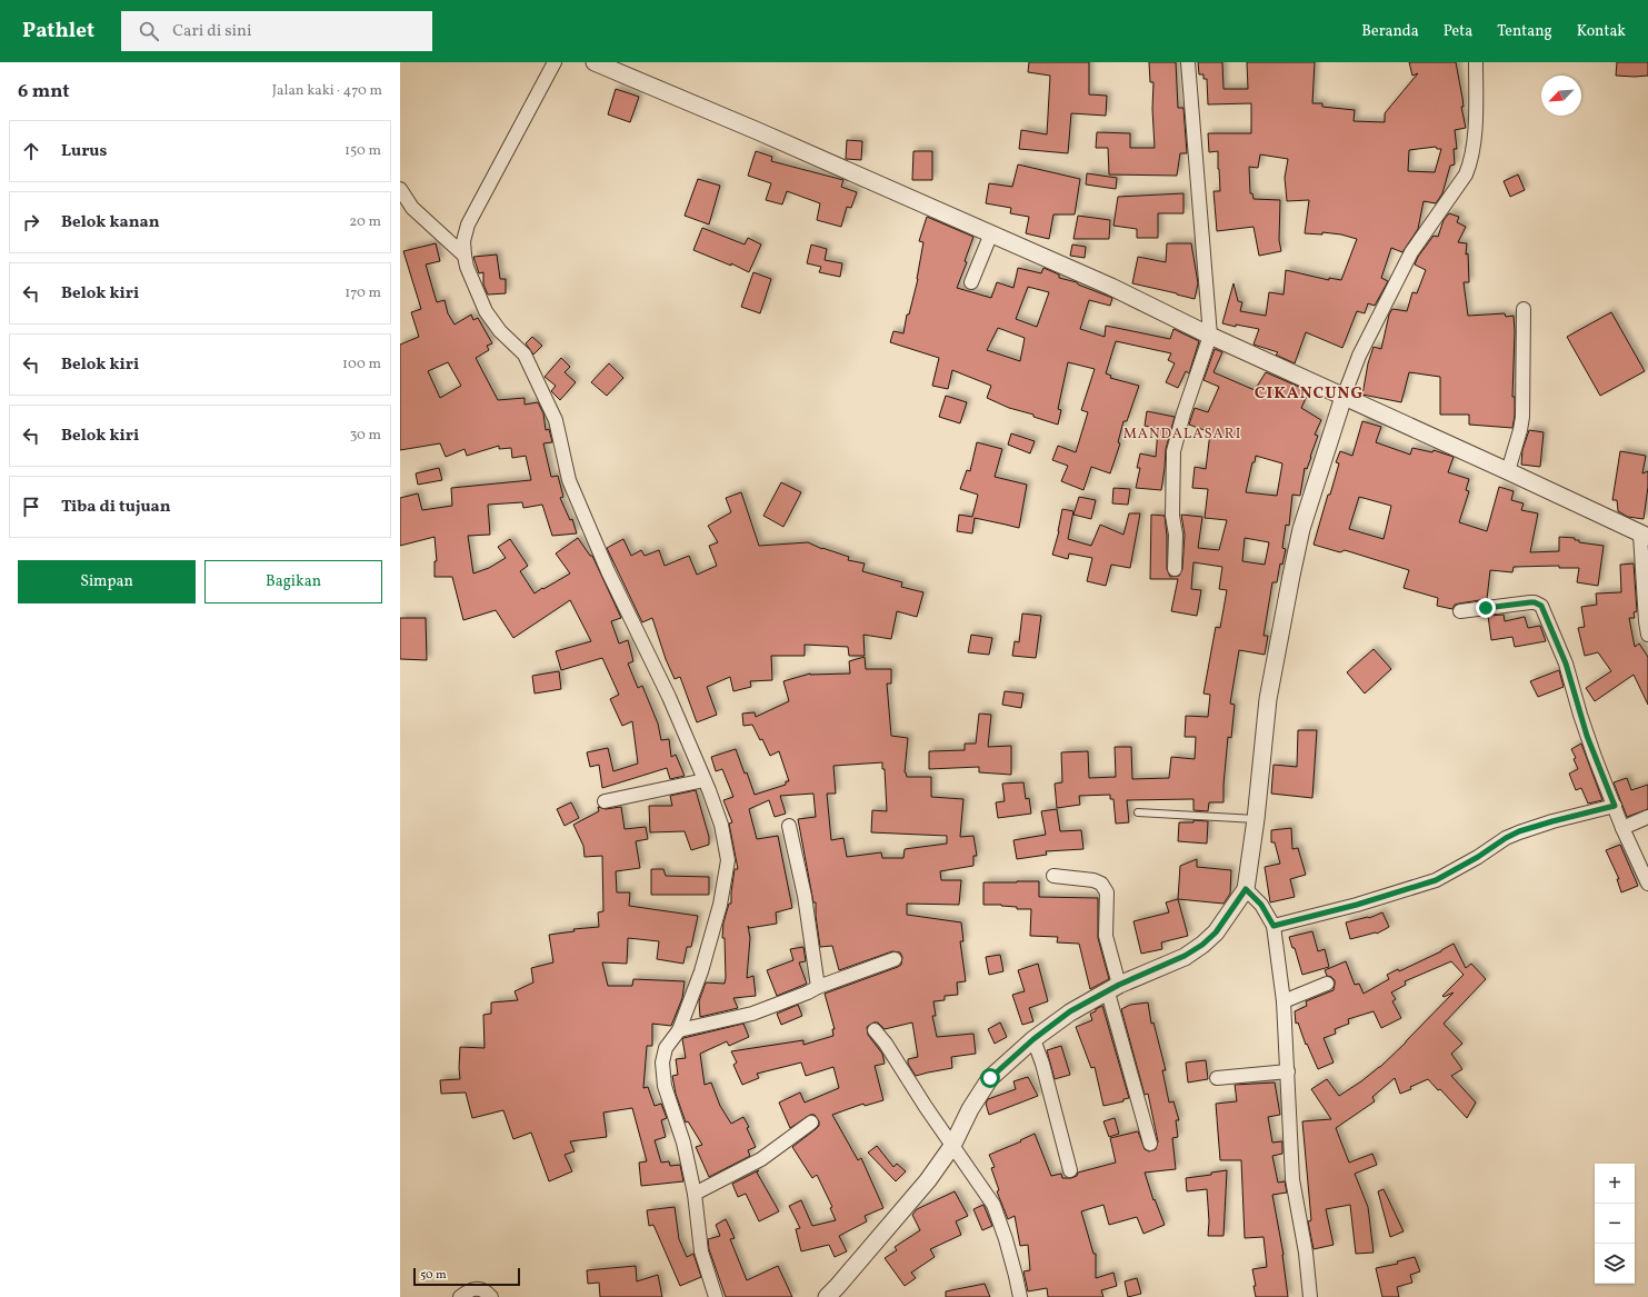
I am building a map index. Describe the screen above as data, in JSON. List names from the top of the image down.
{
  "districts": ["CIKANCUNG", "MANDALASARI"],
  "scale_bar": "50 m",
  "north": "bottom left",
  "page": {
    "header": "Pathlet",
    "search": "Cari di sini",
    "nav": [
      "Beranda",
      "Peta",
      "Tentang",
      "Kontak"
    ],
    "heading": ["6 mnt", "Jalan kaki · 470 m"],
    "list": [
      ["Lurus", "150 m"],
      ["Belok kanan", "20 m"],
      ["Belok kiri", "170 m"],
      ["Belok kiri", "100 m"],
      ["Belok kiri", "30 m"],
      "Tiba di tujuan"
    ],
    "buttons": ["Simpan", "Bagikan"],
    "map_buttons": ["+", "−"],
    "scale": "50 m"
  }
}
